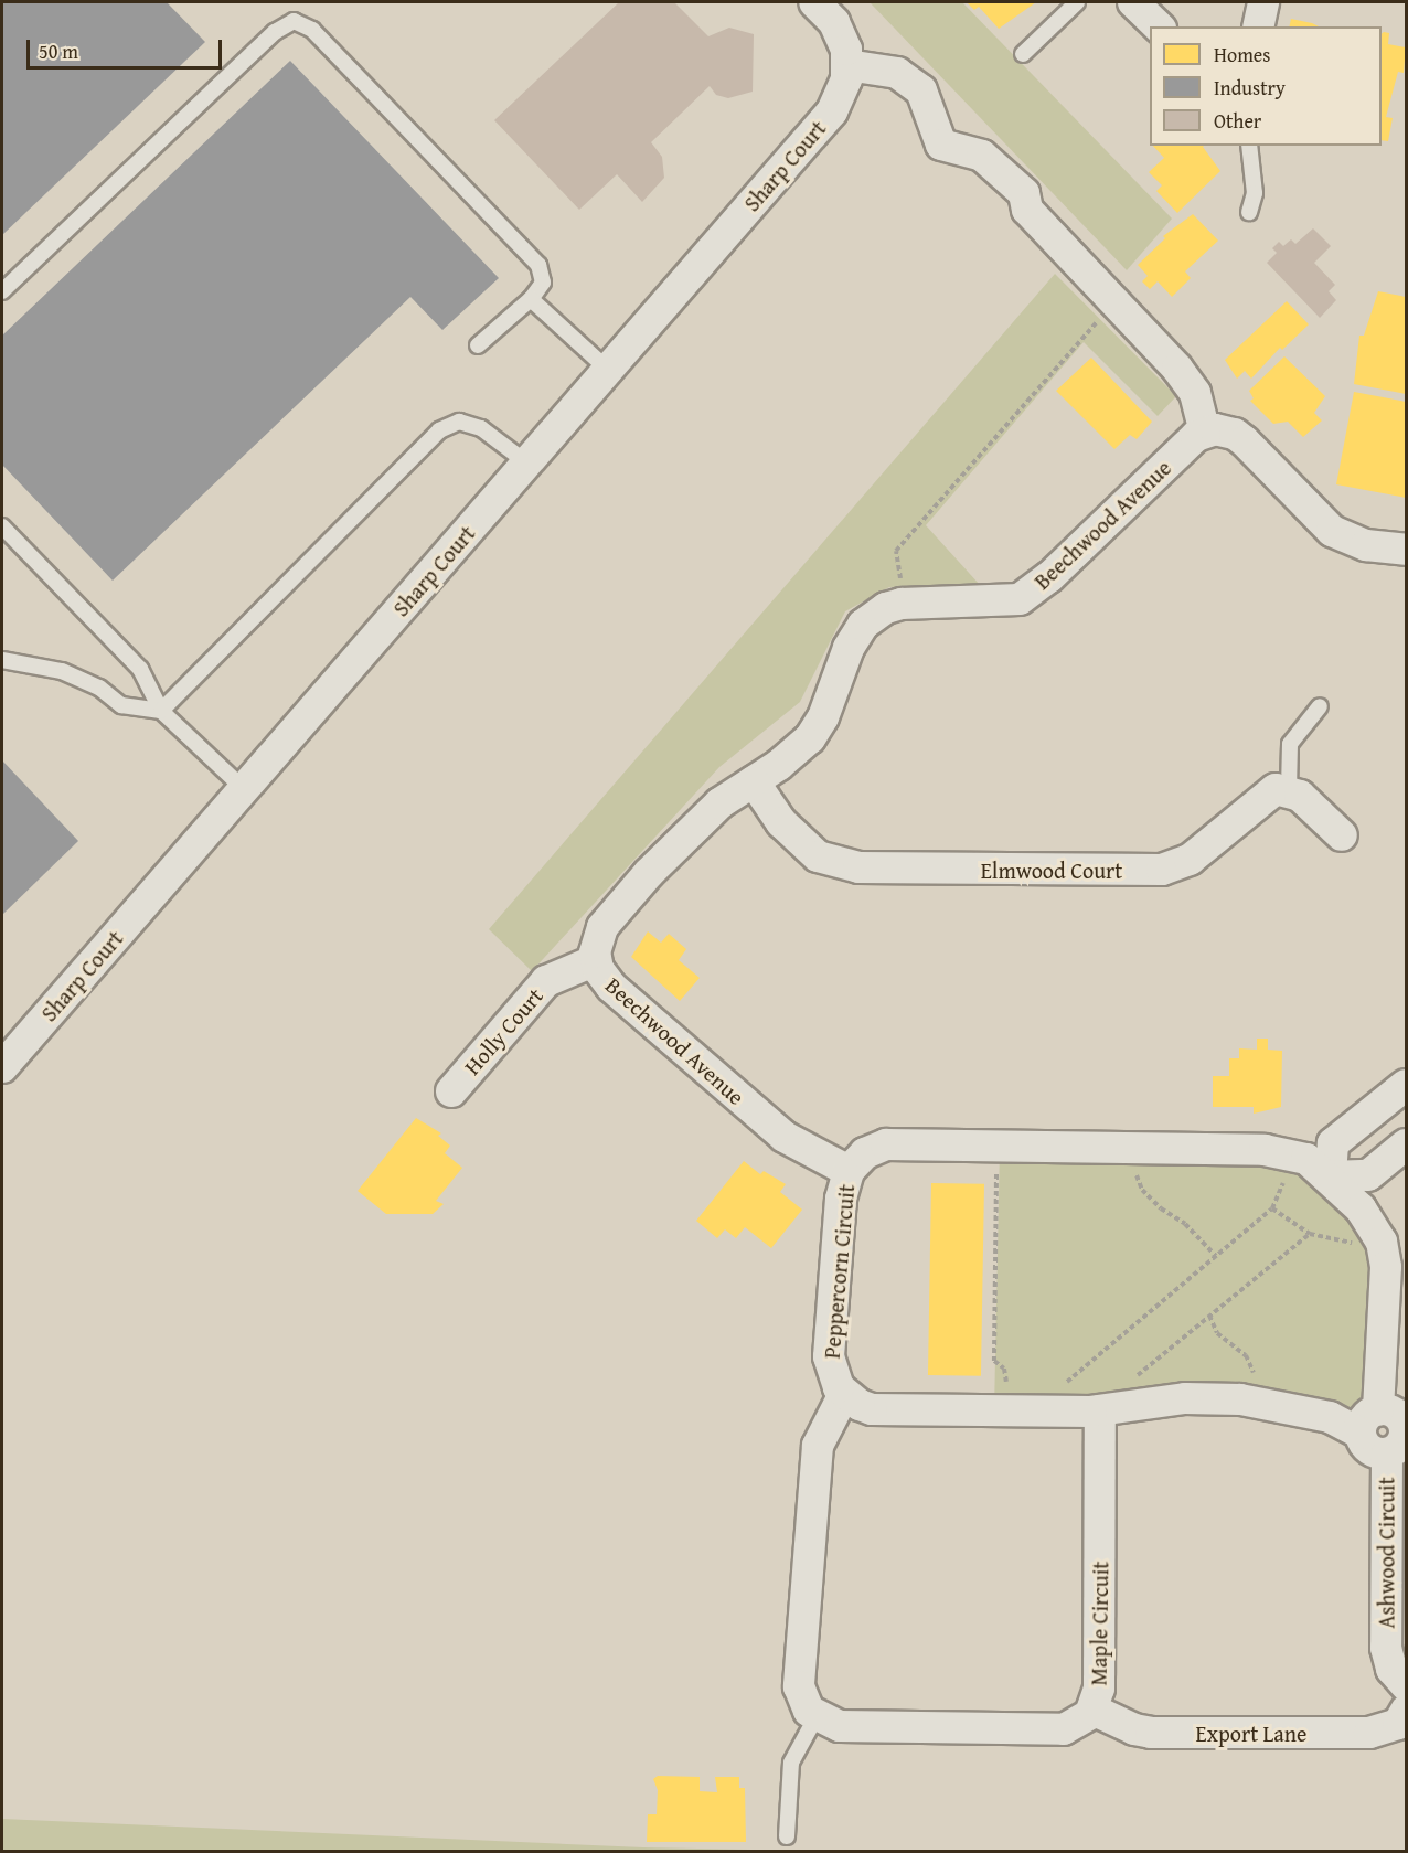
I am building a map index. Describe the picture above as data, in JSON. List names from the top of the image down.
{
  "streets": {
    "street": [
      "Sharp Court",
      "Beechwood Avenue",
      "Elmwood Court",
      "Holly Court",
      "Peppercorn Circuit",
      "Ashwood Circuit",
      "Maple Circuit",
      "Export Lane"
    ]
  },
  "crossings": [
    ["Beechwood Avenue", "Elmwood Court"],
    ["Beechwood Avenue", "Holly Court"],
    ["Beechwood Avenue", "Peppercorn Circuit"],
    ["Maple Circuit", "Export Lane"]
  ],
  "legend": ["Homes", "Industry", "Other"],
  "scale_bar": "50 m"
}
